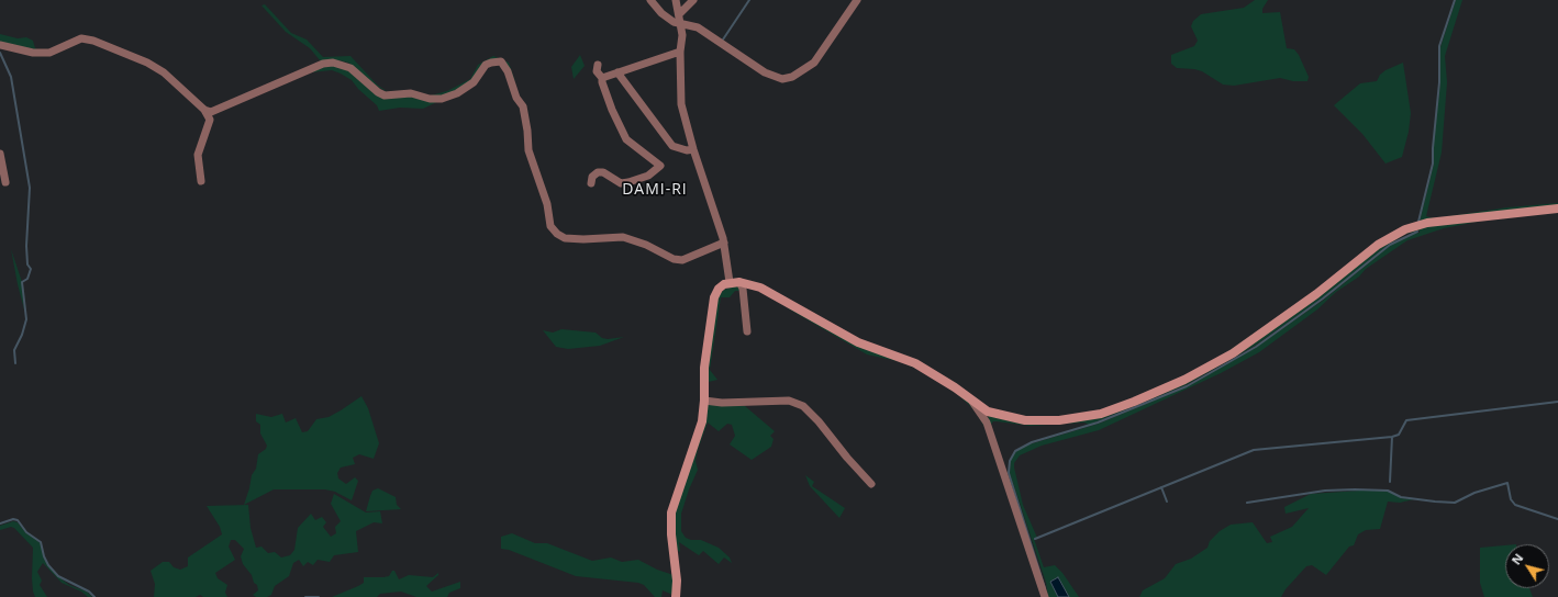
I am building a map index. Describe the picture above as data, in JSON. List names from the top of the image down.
{
  "districts": ["DAMI-RI"],
  "north": "top left"
}
